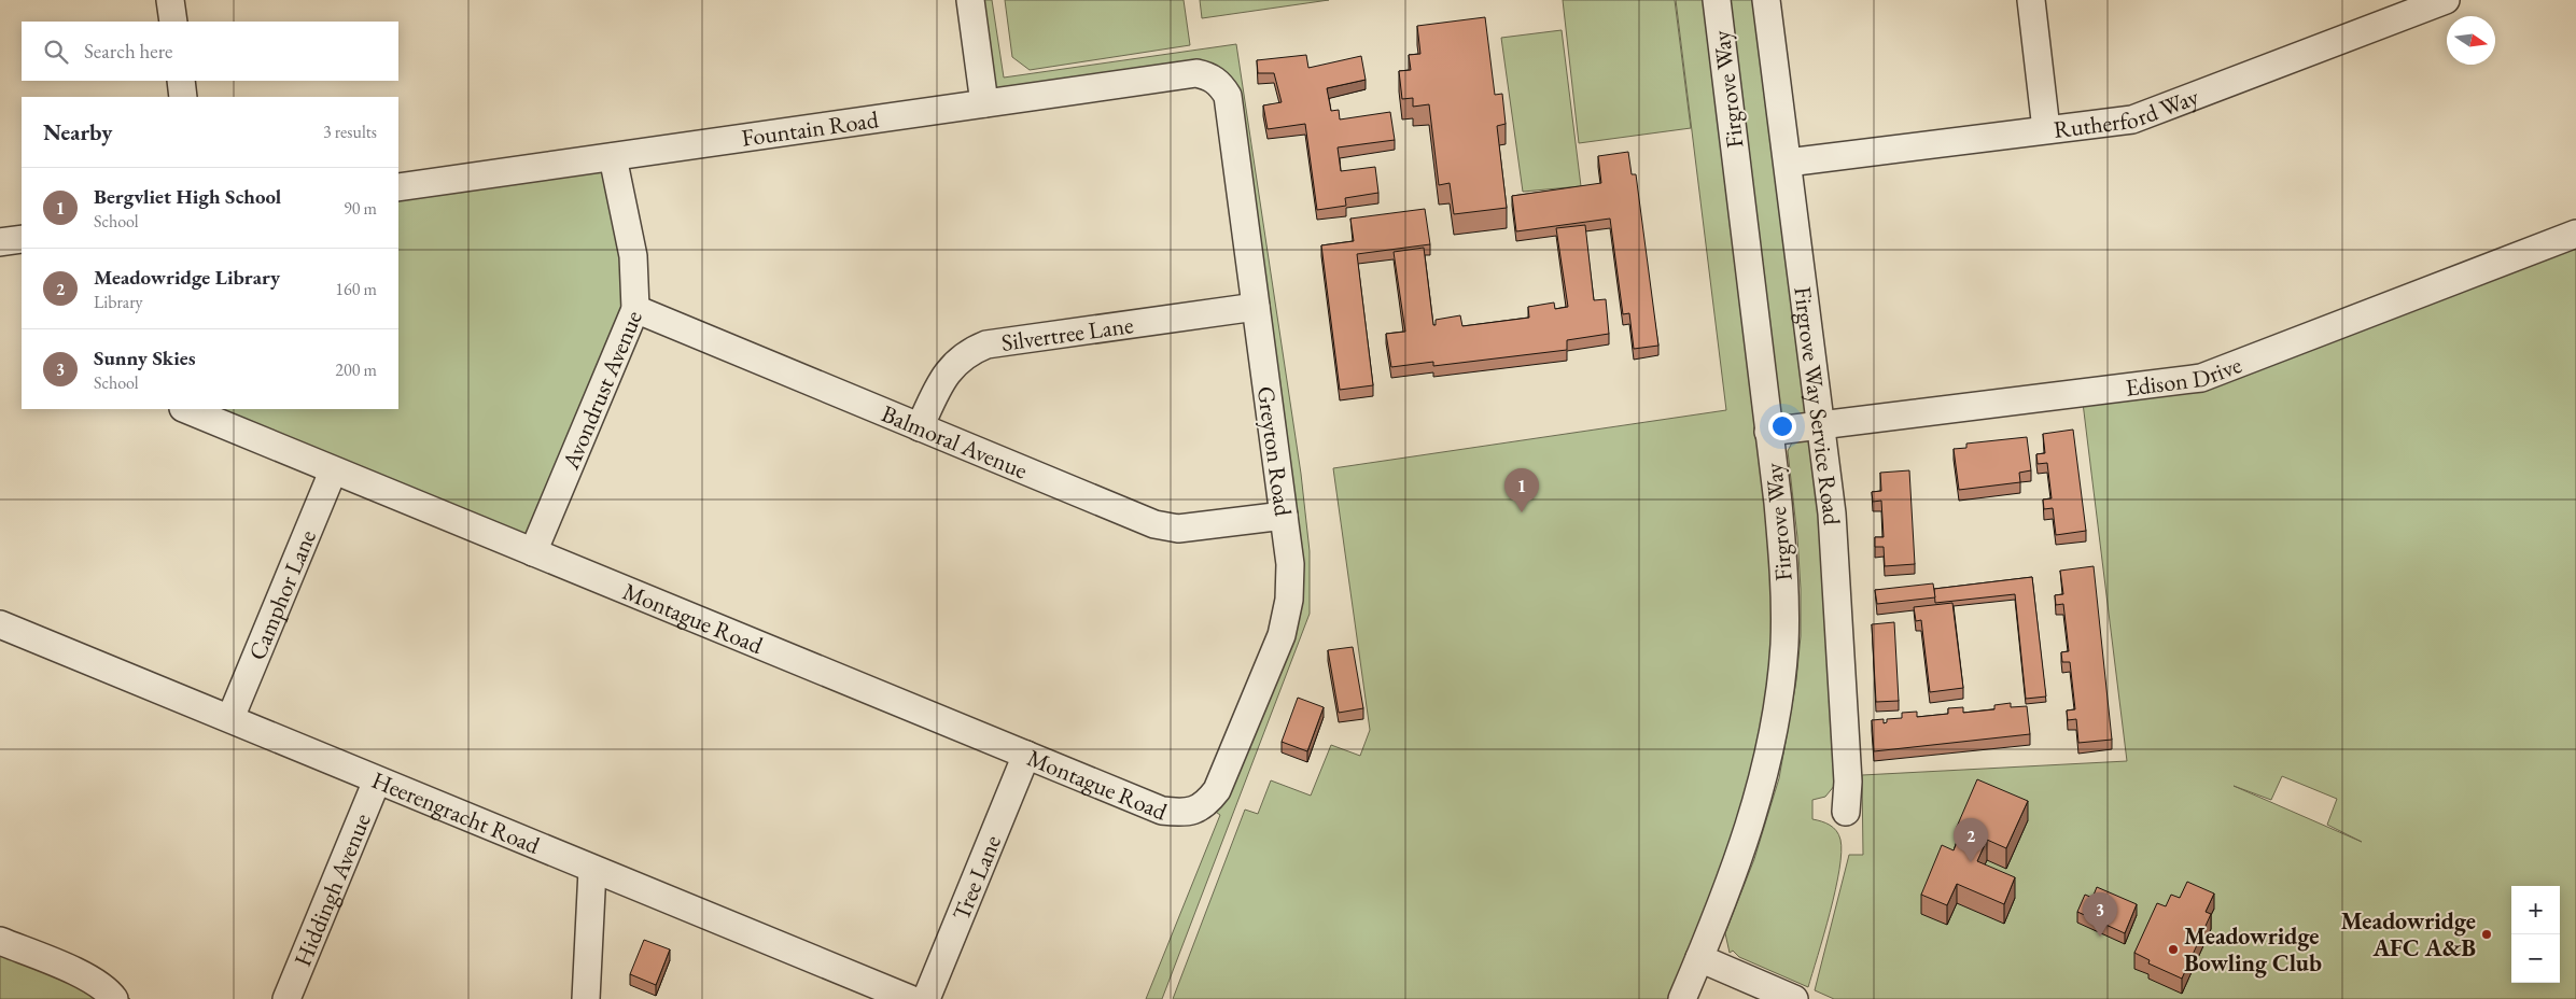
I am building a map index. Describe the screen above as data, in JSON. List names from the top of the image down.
{
  "streets": {
    "street": [
      "Firgrove Way",
      "Rutherford Way",
      "Fountain Road",
      "Silvertree Lane",
      "Edison Drive",
      "Avondrust Avenue",
      "Firgrove Way Service Road",
      "Balmoral Avenue",
      "Greyton Road",
      "Camphor Lane",
      "Montague Road",
      "Heerengracht Road",
      "Tree Lane",
      "Hiddingh Avenue"
    ]
  },
  "crossings": [
    ["Firgrove Way", "Edison Drive"],
    ["Rutherford Way", "Firgrove Way Service Road"],
    ["Fountain Road", "Avondrust Avenue"],
    ["Fountain Road", "Greyton Road"],
    ["Silvertree Lane", "Balmoral Avenue"],
    ["Silvertree Lane", "Greyton Road"],
    ["Edison Drive", "Firgrove Way Service Road"],
    ["Avondrust Avenue", "Balmoral Avenue"],
    ["Avondrust Avenue", "Montague Road"],
    ["Balmoral Avenue", "Greyton Road"],
    ["Greyton Road", "Montague Road"],
    ["Camphor Lane", "Montague Road"],
    ["Camphor Lane", "Heerengracht Road"],
    ["Montague Road", "Tree Lane"],
    ["Heerengracht Road", "Hiddingh Avenue"]
  ],
  "places": ["Meadowridge AFC A&B", "Meadowridge Bowling Club"],
  "north": "right",
  "page": {
    "search": "Search here",
    "heading": ["Nearby", "3 results"],
    "list": [
      {
        "mark": "1",
        "name": "Bergvliet High School",
        "note": "School",
        "value": "90 m"
      },
      {
        "mark": "2",
        "name": "Meadowridge Library",
        "note": "Library",
        "value": "160 m"
      },
      {
        "mark": "3",
        "name": "Sunny Skies",
        "note": "School",
        "value": "200 m"
      }
    ],
    "pins": ["1", "2", "3"],
    "map_buttons": ["+", "−"]
  }
}
